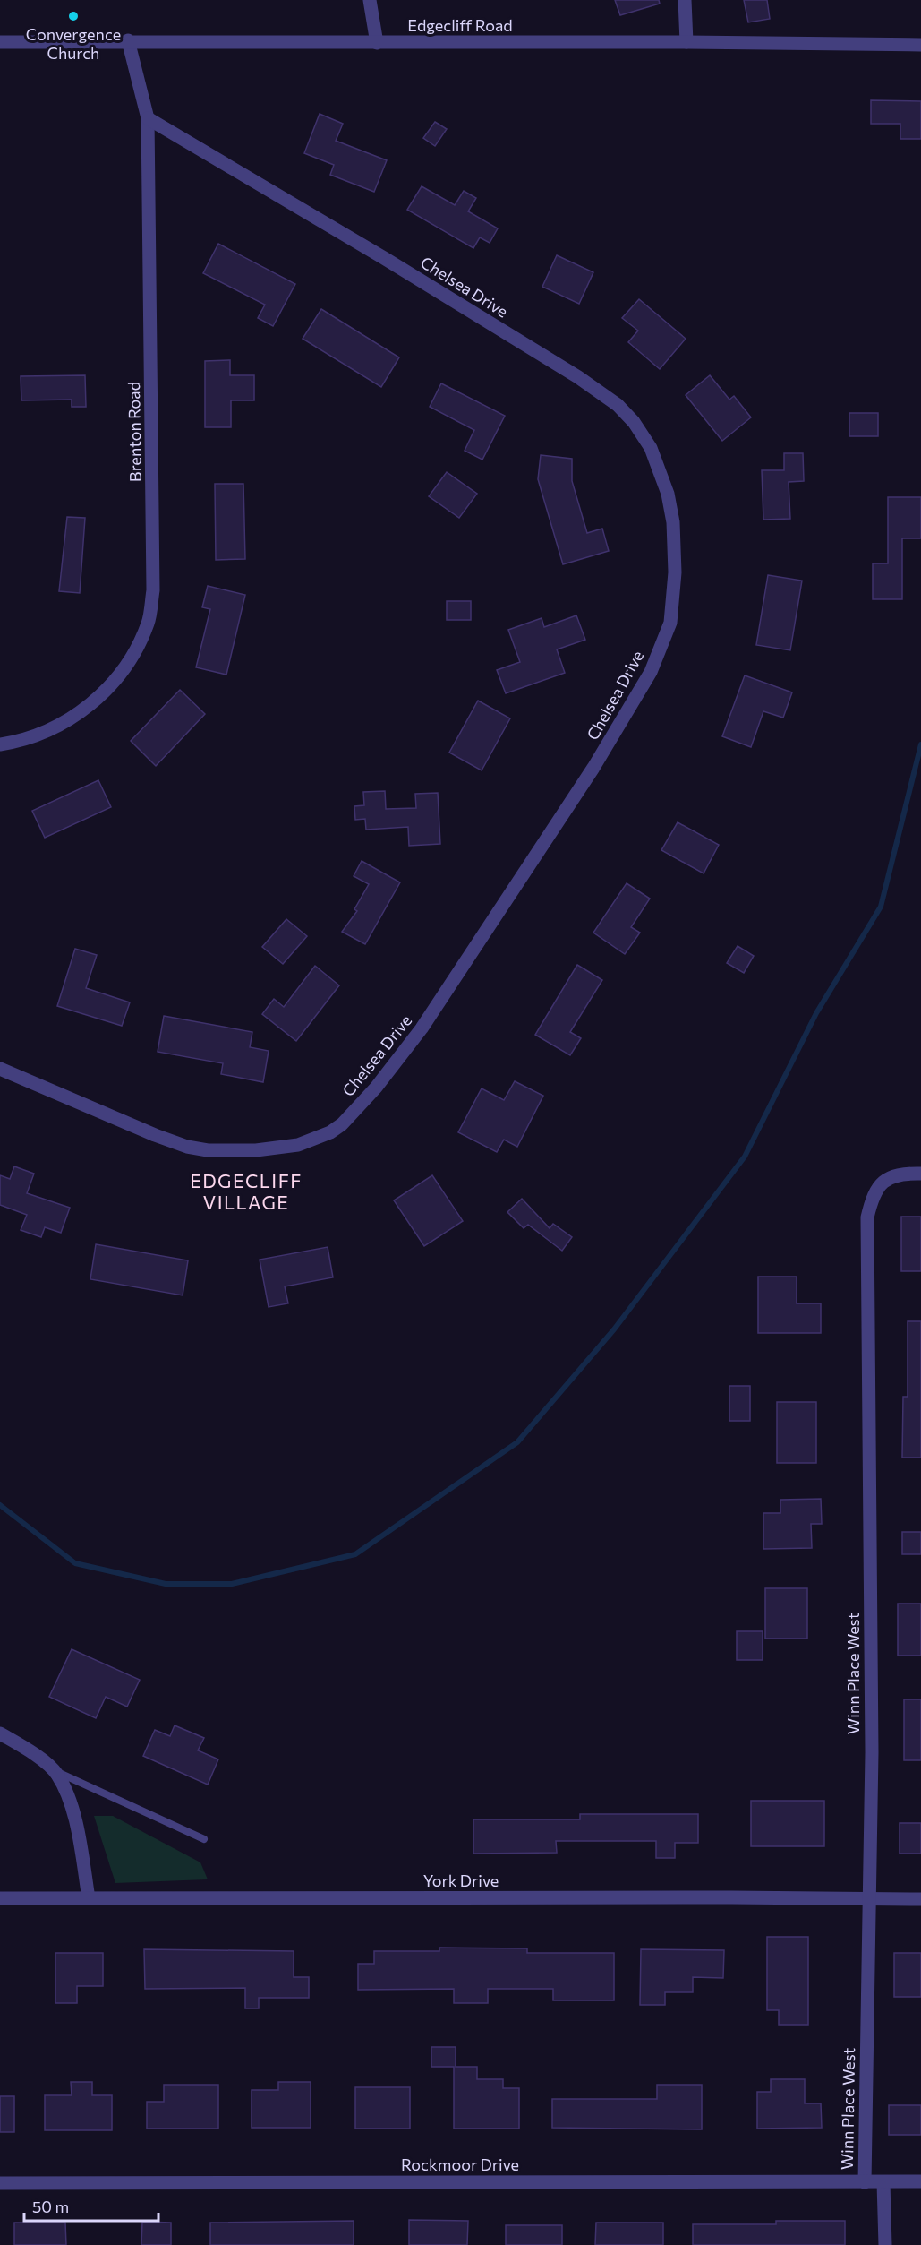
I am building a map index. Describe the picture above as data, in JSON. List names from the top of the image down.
{
  "streets": {
    "street": [
      "Edgecliff Road",
      "Chelsea Drive",
      "Brenton Road",
      "Winn Place West",
      "York Drive",
      "Rockmoor Drive"
    ]
  },
  "crossings": [
    ["Edgecliff Road", "Brenton Road"],
    ["Chelsea Drive", "Brenton Road"],
    ["Winn Place West", "York Drive"],
    ["Winn Place West", "Rockmoor Drive"]
  ],
  "districts": ["EDGECLIFF VILLAGE"],
  "places": ["Convergence Church"],
  "scale_bar": "50 m"
}
